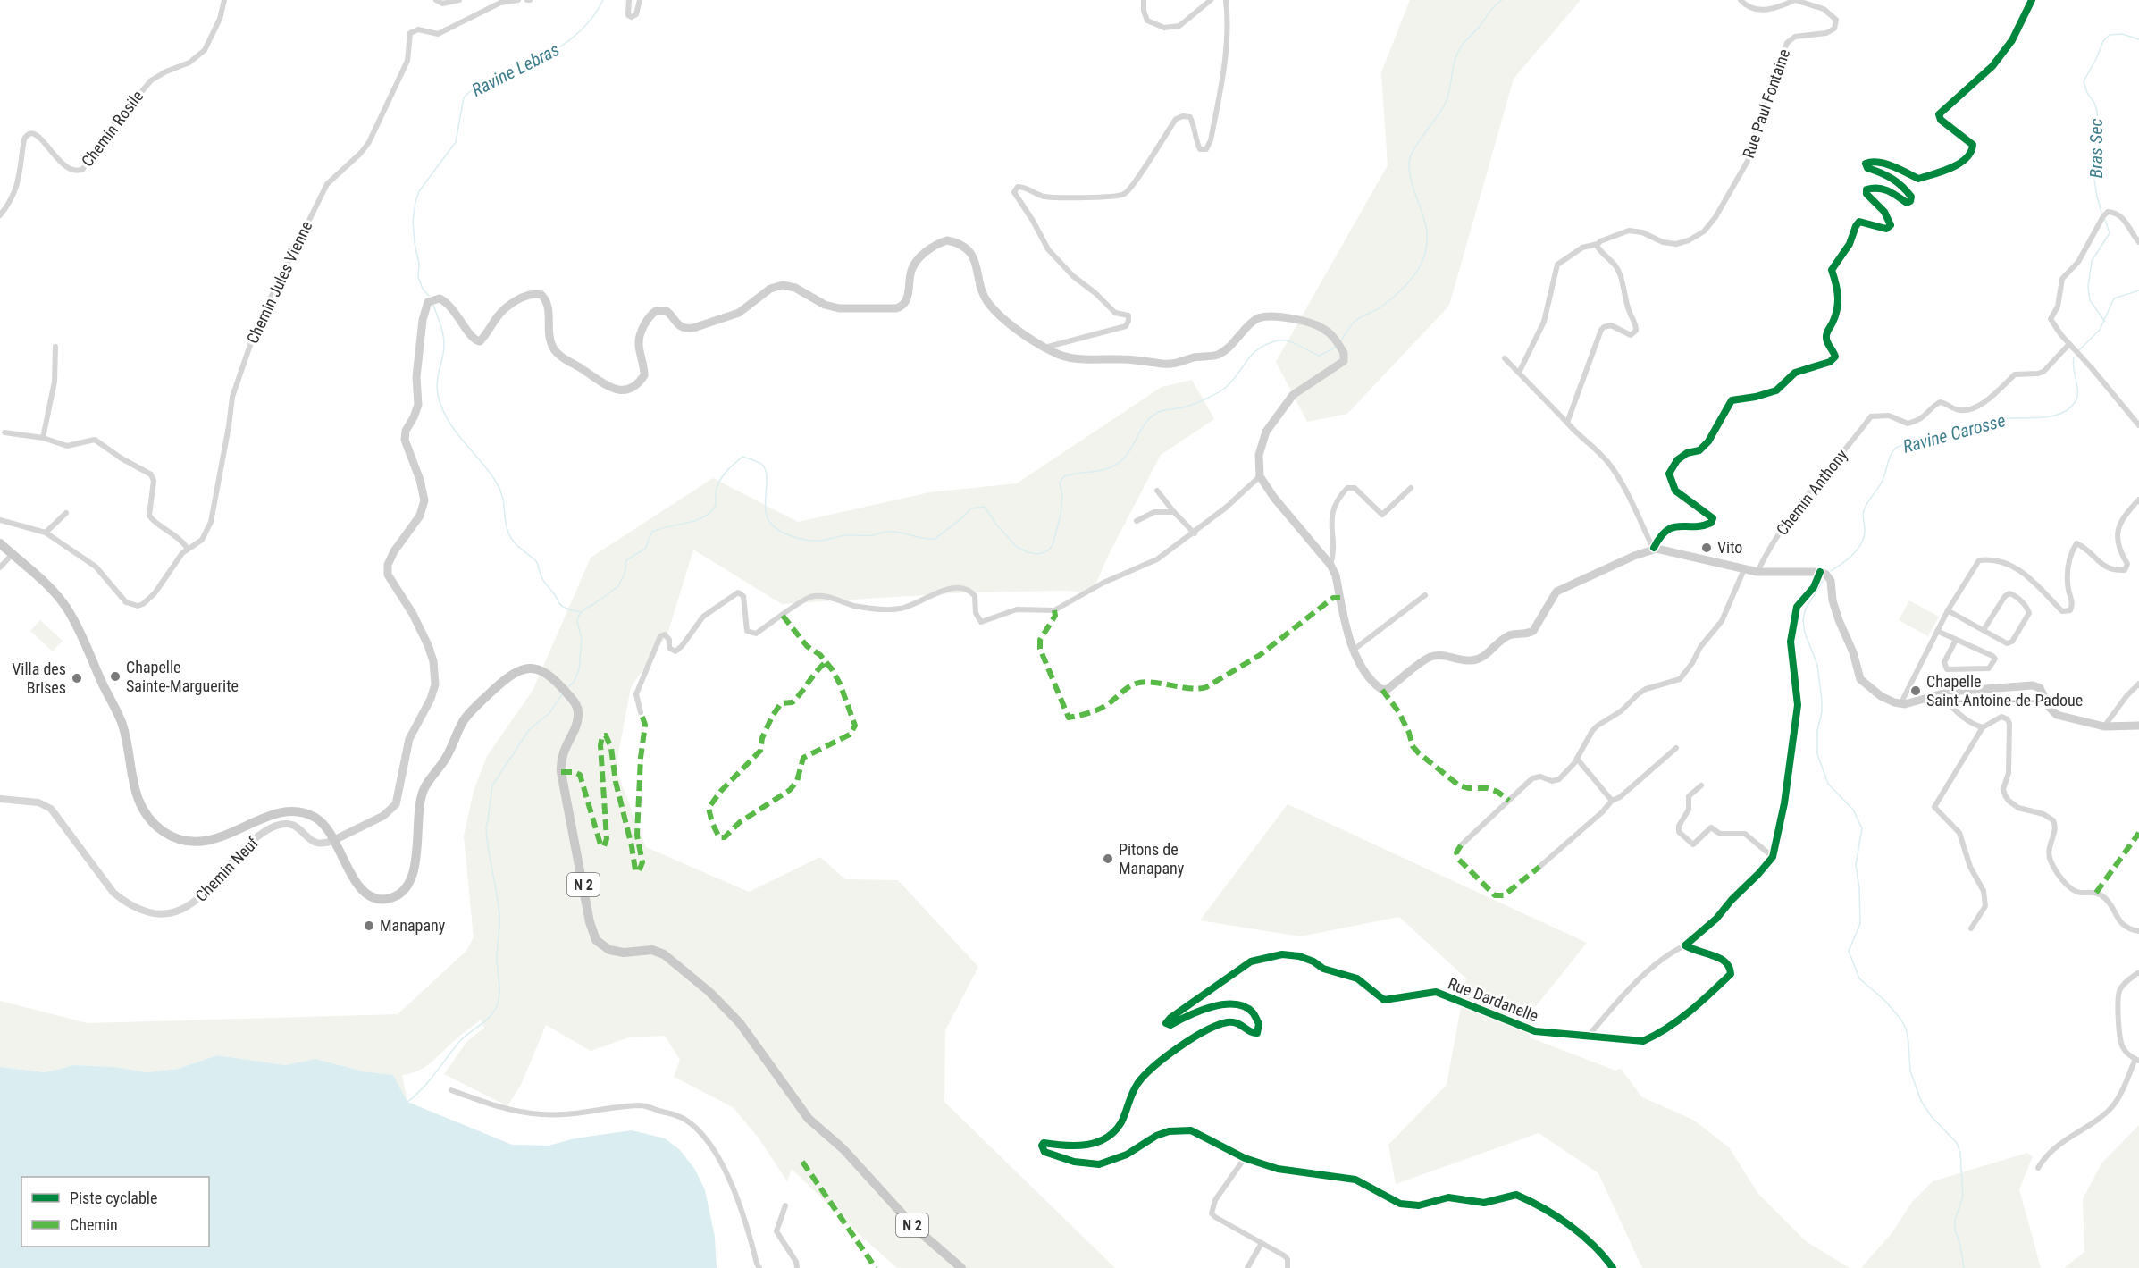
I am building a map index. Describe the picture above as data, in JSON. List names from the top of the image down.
{
  "streets": {
    "main road": ["N 2"],
    "street": [
      "Rue Paul Fontaine",
      "Chemin Rosile",
      "Chemin Jules Vienne",
      "Chemin Anthony",
      "Chemin Neuf",
      "Rue Dardanelle"
    ]
  },
  "crossings": [
    ["Chemin Neuf", "N 2"]
  ],
  "water": ["Ravine Lebras", "Bras Sec", "Ravine Carosse"],
  "places": [
    "Vito",
    "Chapelle Sainte-Marguerite",
    "Villa des Brises",
    "Chapelle Saint-Antoine-de-Padoue",
    "Pitons de Manapany",
    "Manapany"
  ],
  "legend": ["Piste cyclable", "Chemin"]
}
